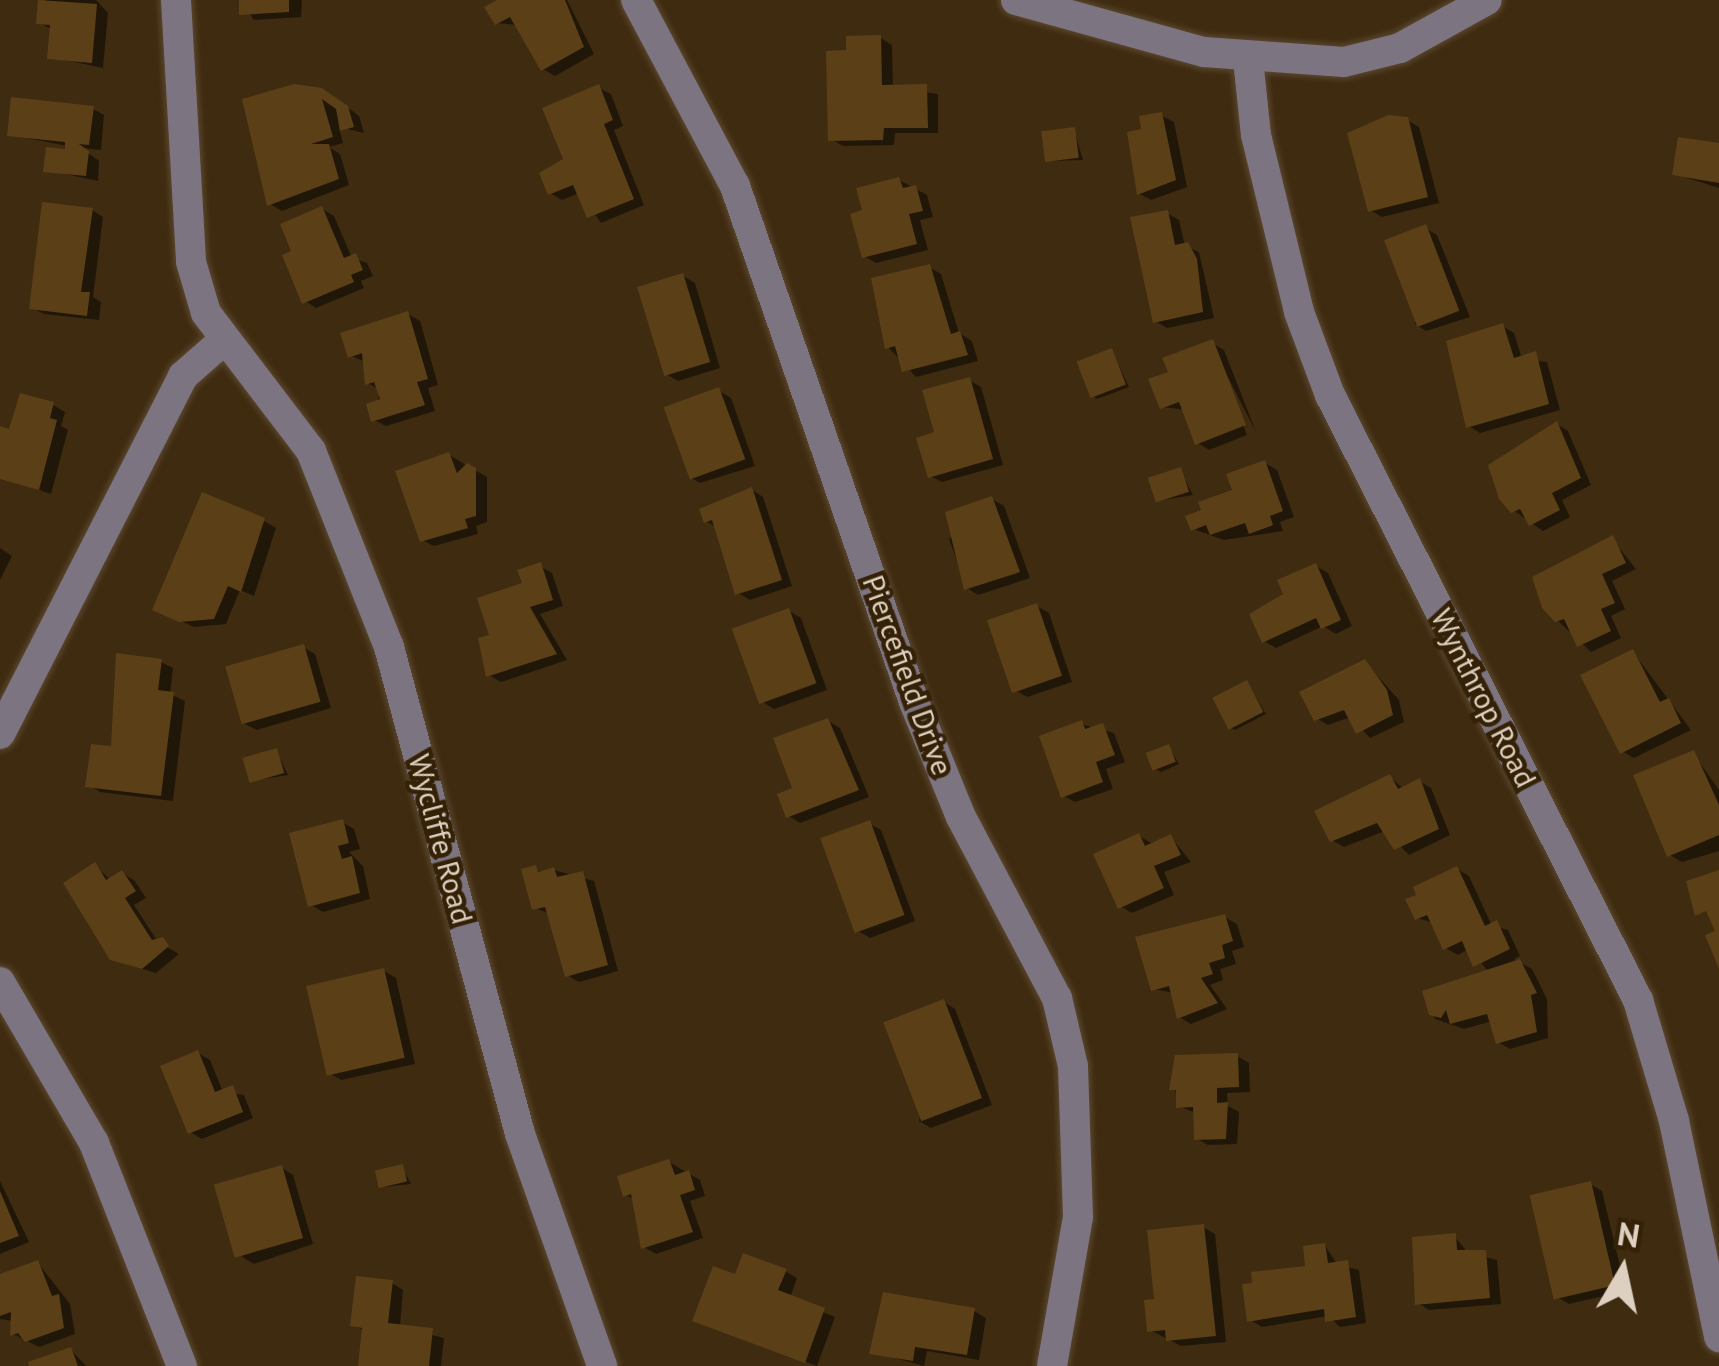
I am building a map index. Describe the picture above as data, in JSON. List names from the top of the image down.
{
  "streets": {
    "street": ["Piercefield Drive", "Wynthrop Road", "Wycliffe Road"]
  },
  "north": "top"
}
